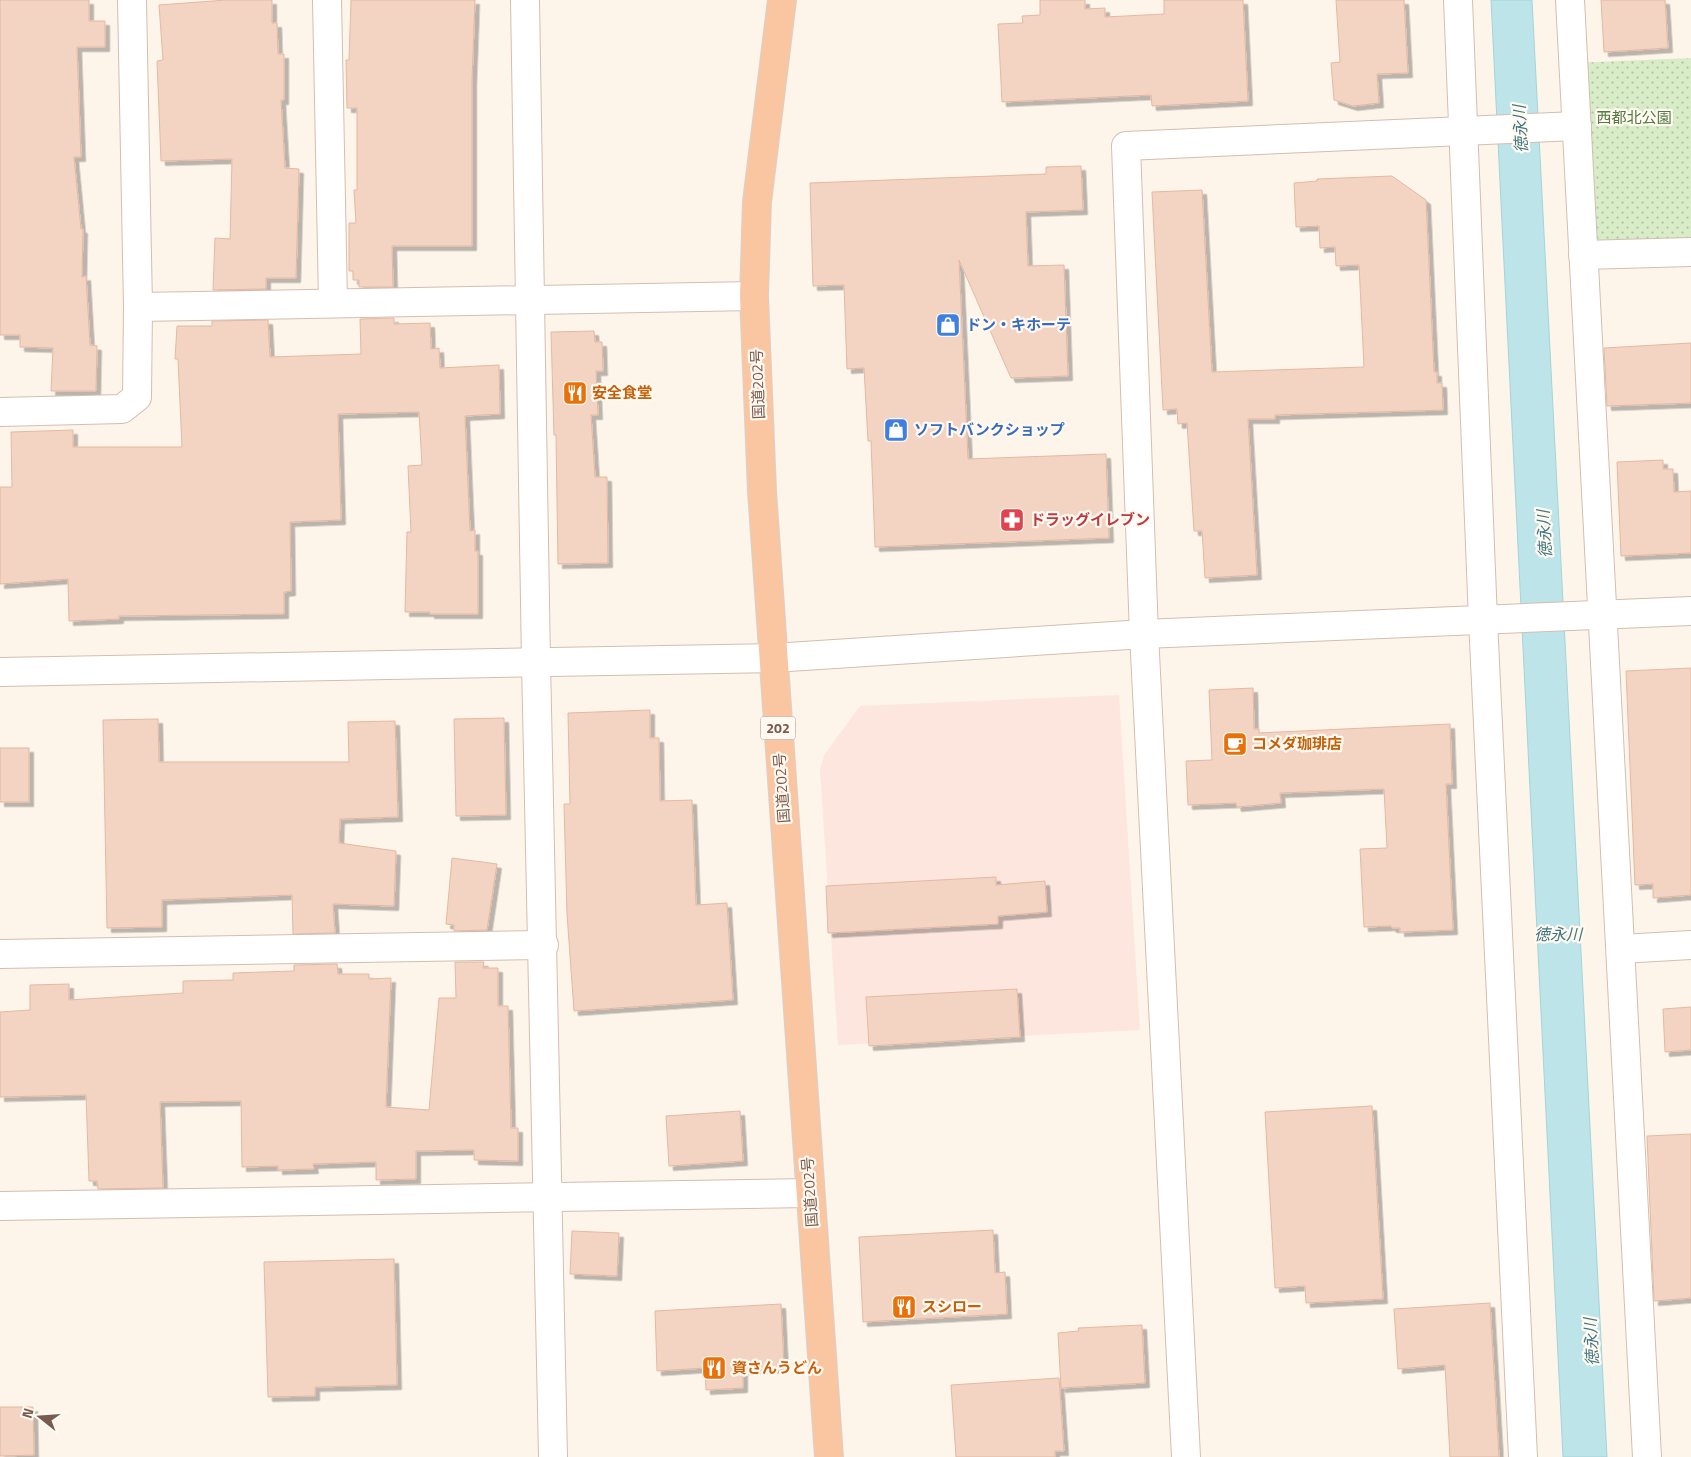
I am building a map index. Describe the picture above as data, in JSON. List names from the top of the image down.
{
  "streets": {
    "highway": ["国道202号", "202"]
  },
  "water": ["徳永川"],
  "parks": ["西都北公園"],
  "places": {
    "shop": ["ドン・キホーテ", "ソフトバンクショップ"],
    "restaurant": ["安全食堂", "スシロー", "資さんうどん"],
    "pharmacy": ["ドラッグイレブン"],
    "cafe": ["コメダ珈琲店"]
  },
  "north": "left"
}
